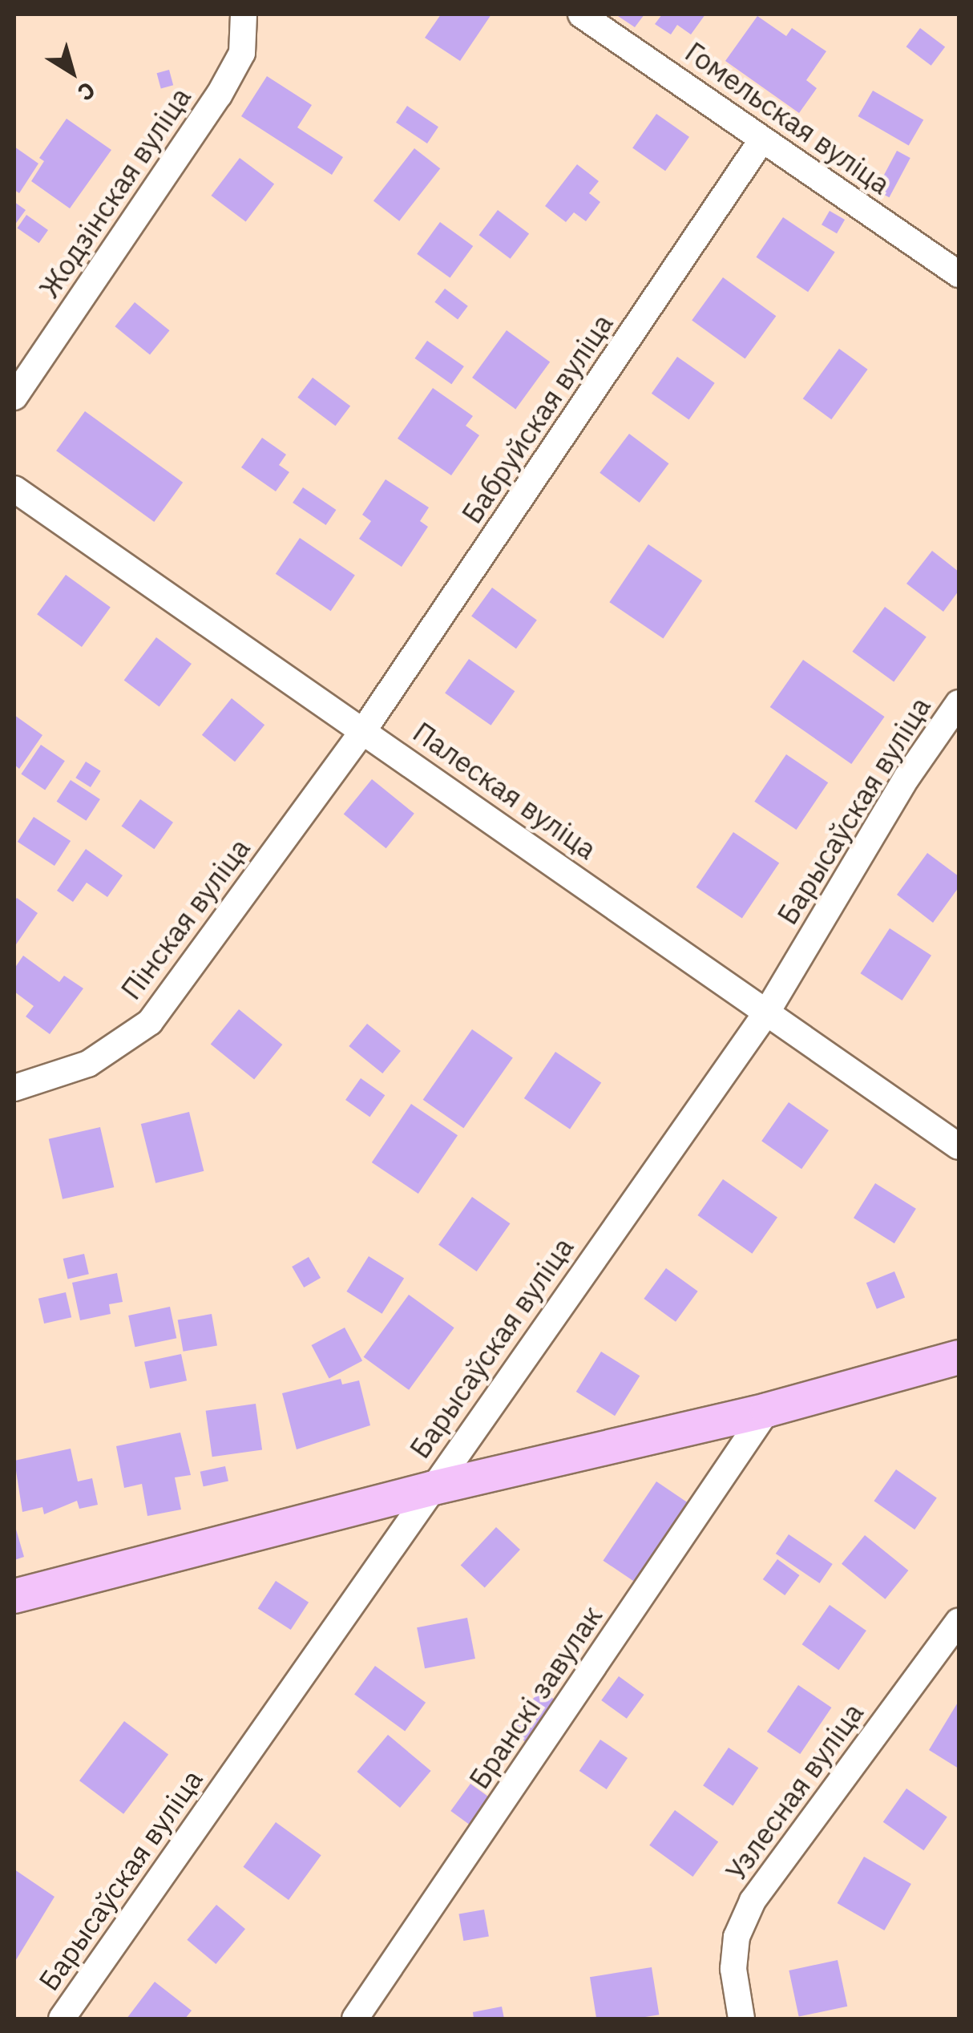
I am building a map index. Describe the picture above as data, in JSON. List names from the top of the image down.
{
  "streets": {
    "street": [
      "Гомельская вуліца",
      "Жодзінская вуліца",
      "Бабруйская вуліца",
      "Палеская вуліца",
      "Барысаўская вуліца",
      "Пінская вуліца",
      "Бранскі завулак",
      "Узлесная вуліца"
    ]
  },
  "crossings": [
    ["Гомельская вуліца", "Бабруйская вуліца"],
    ["Бабруйская вуліца", "Палеская вуліца"],
    ["Бабруйская вуліца", "Пінская вуліца"],
    ["Палеская вуліца", "Барысаўская вуліца"],
    ["Палеская вуліца", "Пінская вуліца"]
  ],
  "north": "bottom right"
}
